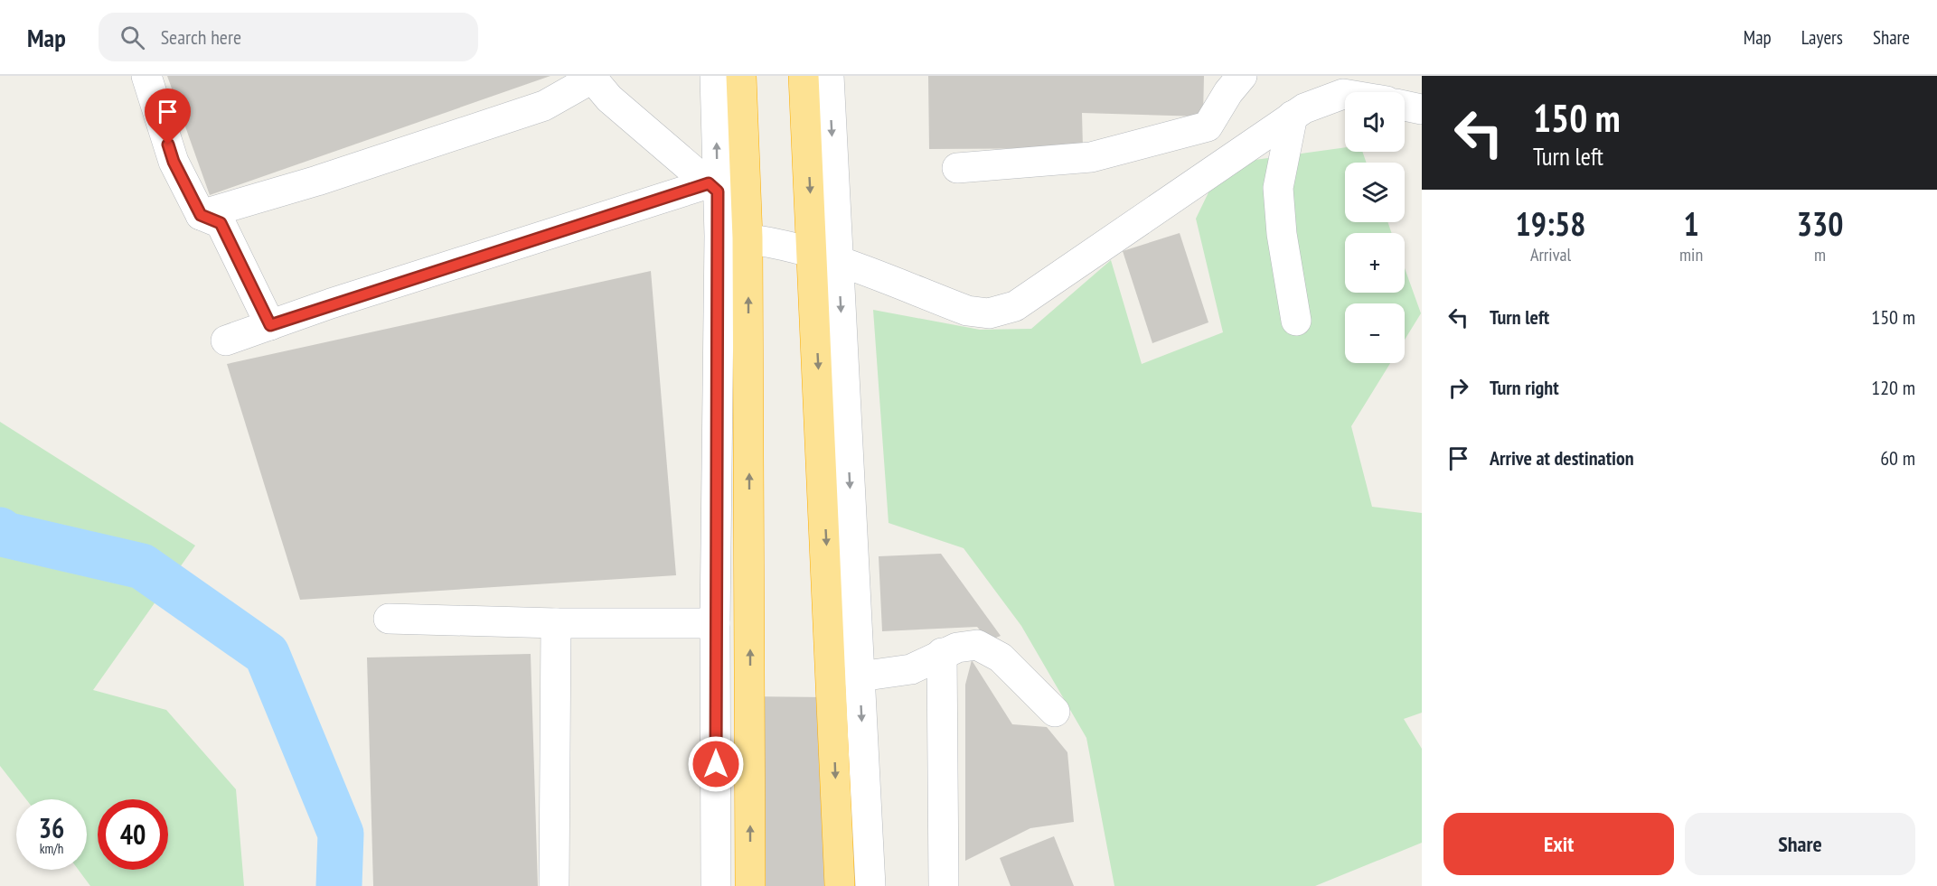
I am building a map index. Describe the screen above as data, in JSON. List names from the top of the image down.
{
  "page": {
    "header": "Map",
    "search": "Search here",
    "nav": ["Map", "Layers", "Share"],
    "turn": ["150 m", "Turn left"],
    "map_buttons": ["+", "−"],
    "eta": [
      "19:58",
      "Arrival",
      "1",
      "min",
      "330",
      "m"
    ],
    "list": [
      {
        "name": "Turn left",
        "value": "150 m"
      },
      {
        "name": "Turn right",
        "value": "120 m"
      },
      {
        "name": "Arrive at destination",
        "value": "60 m"
      }
    ],
    "speed": "36 km/h",
    "limit": "40",
    "buttons": ["Exit", "Share"]
  }
}
